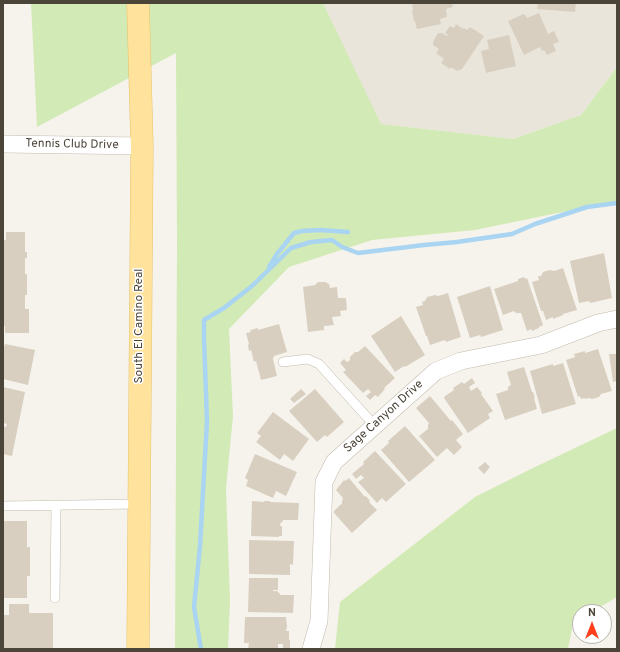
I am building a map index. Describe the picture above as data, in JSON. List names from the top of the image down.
{
  "streets": {
    "main road": ["South El Camino Real"],
    "street": ["Tennis Club Drive", "Sage Canyon Drive"]
  },
  "crossings": [
    ["Tennis Club Drive", "South El Camino Real"]
  ],
  "north": "top"
}
